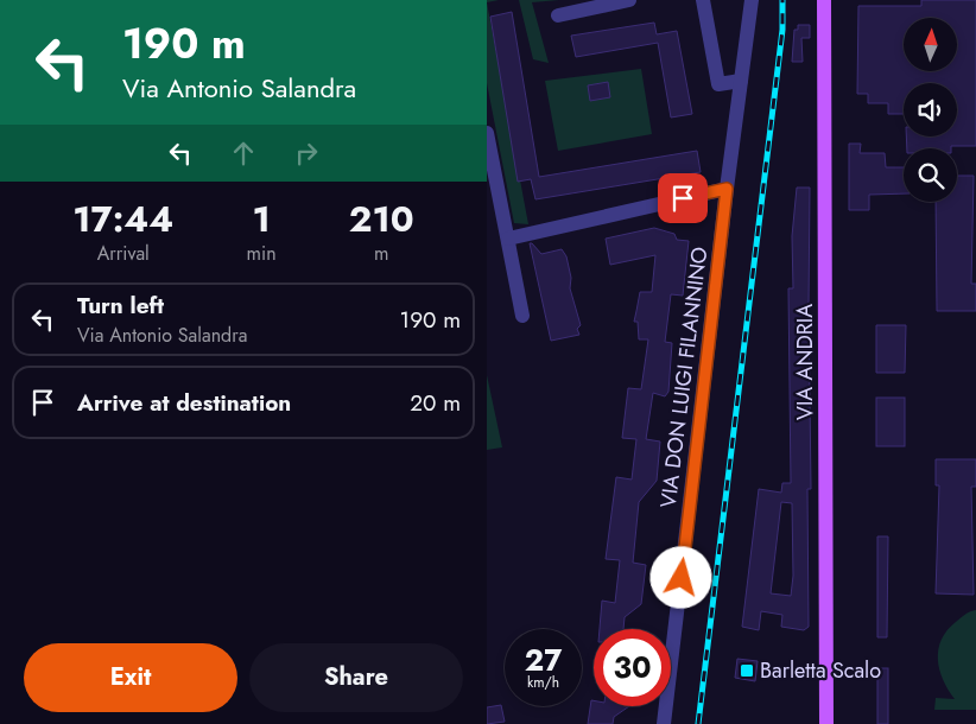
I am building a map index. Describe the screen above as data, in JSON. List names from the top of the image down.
{
  "streets": {
    "main road": ["VIA ANDRIA"],
    "street": ["VIA DON LUIGI FILANNINO"]
  },
  "places": {
    "transit": ["Barletta Scalo"]
  },
  "north": "top",
  "page": {
    "turn": ["190 m", "Via Antonio Salandra"],
    "eta": [
      "17:44",
      "Arrival",
      "1",
      "min",
      "210",
      "m"
    ],
    "list": [
      {
        "name": "Turn left",
        "note": "Via Antonio Salandra",
        "value": "190 m"
      },
      {
        "name": "Arrive at destination",
        "value": "20 m"
      }
    ],
    "speed": "27 km/h",
    "limit": "30",
    "buttons": ["Exit", "Share"]
  }
}
